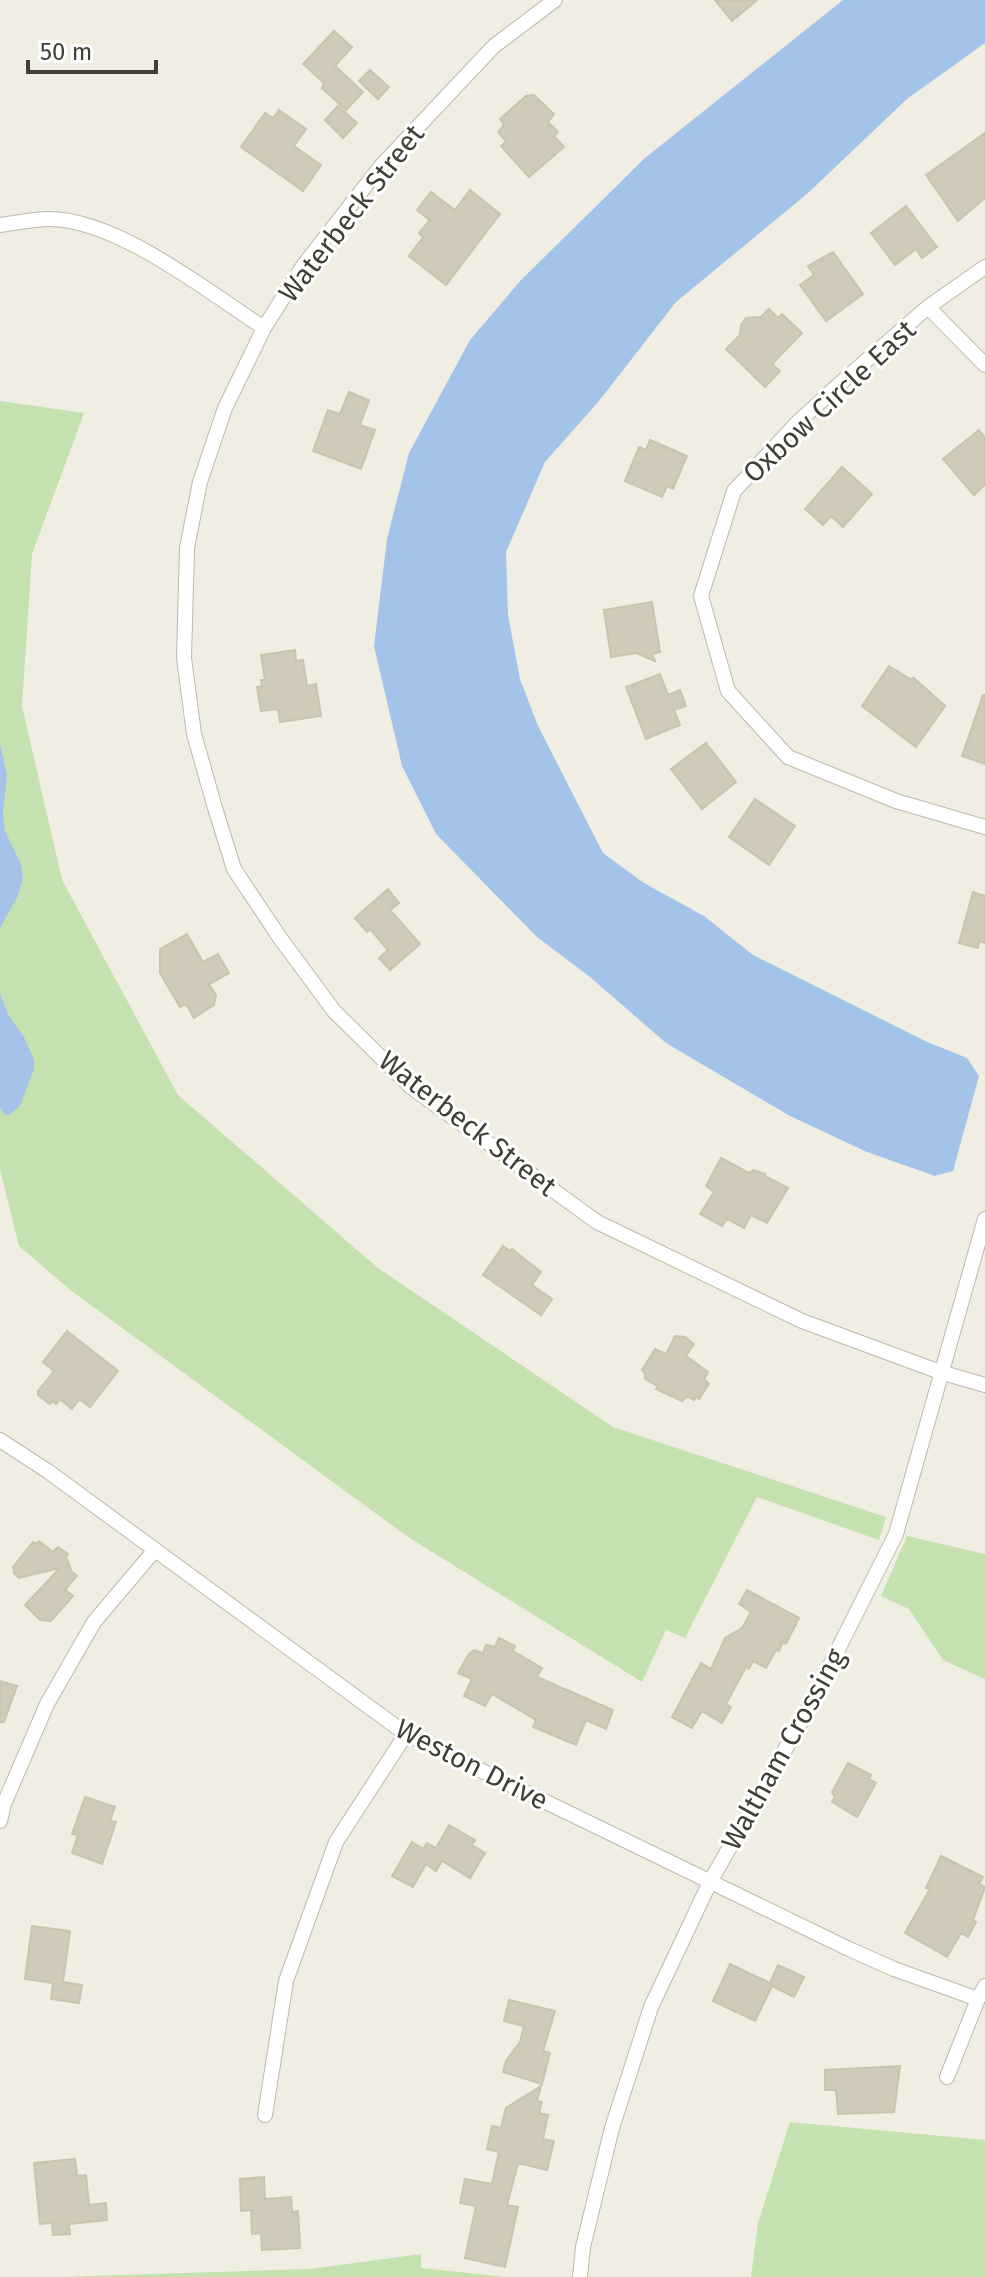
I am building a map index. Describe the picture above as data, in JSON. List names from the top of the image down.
{
  "streets": {
    "street": [
      "Waterbeck Street",
      "Oxbow Circle East",
      "Waltham Crossing",
      "Weston Drive"
    ]
  },
  "crossings": [
    ["Waterbeck Street", "Waltham Crossing"],
    ["Waltham Crossing", "Weston Drive"]
  ],
  "scale_bar": "50 m"
}
